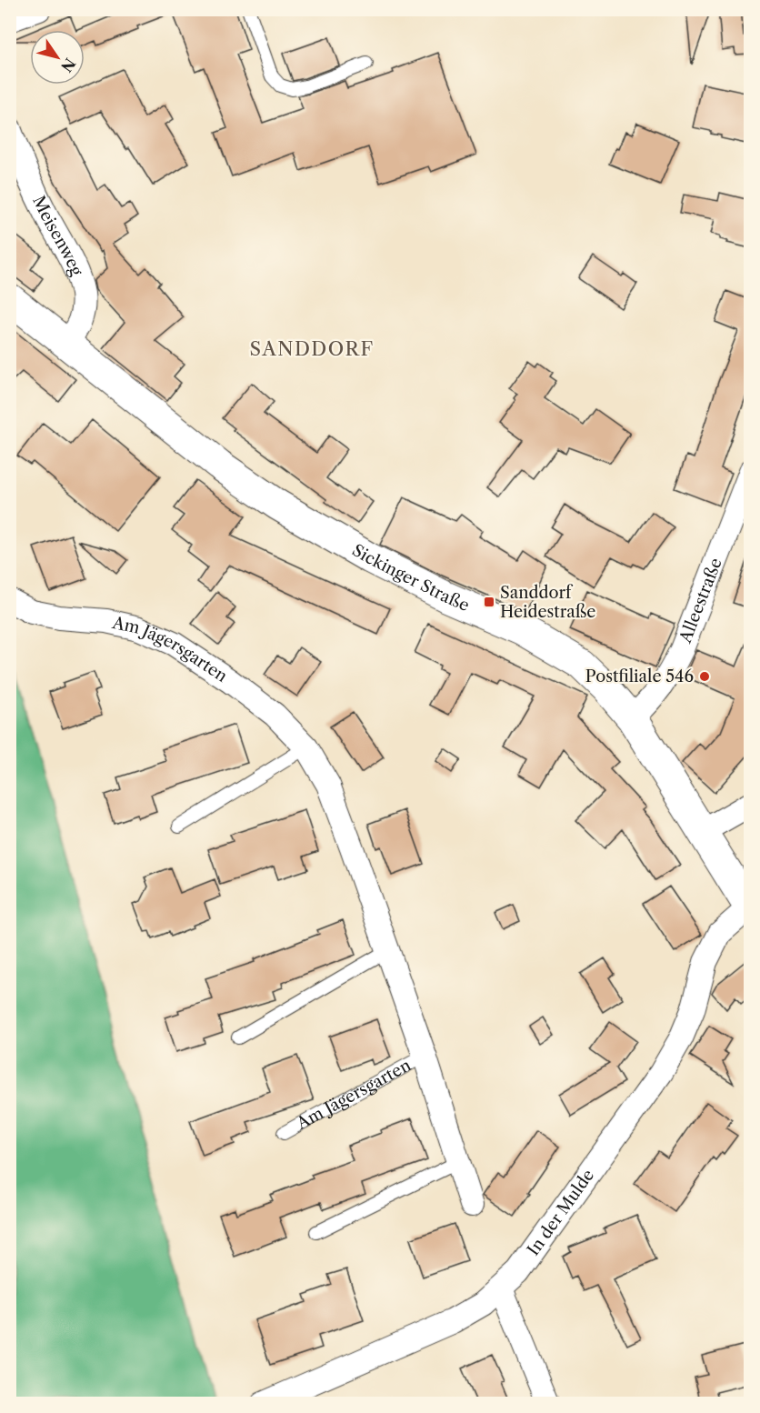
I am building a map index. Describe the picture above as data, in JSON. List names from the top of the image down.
{
  "streets": {
    "street": [
      "Meisenweg",
      "Sickinger Straße",
      "Alleestraße",
      "Am Jägersgarten",
      "In der Mulde"
    ]
  },
  "crossings": [
    ["Meisenweg", "Sickinger Straße"],
    ["Sickinger Straße", "Alleestraße"],
    ["Sickinger Straße", "In der Mulde"]
  ],
  "districts": ["SANDDORF"],
  "places": {
    "transit": ["Sanddorf Heidestraße"],
    "other": ["Postfiliale 546"]
  },
  "north": "bottom right"
}
